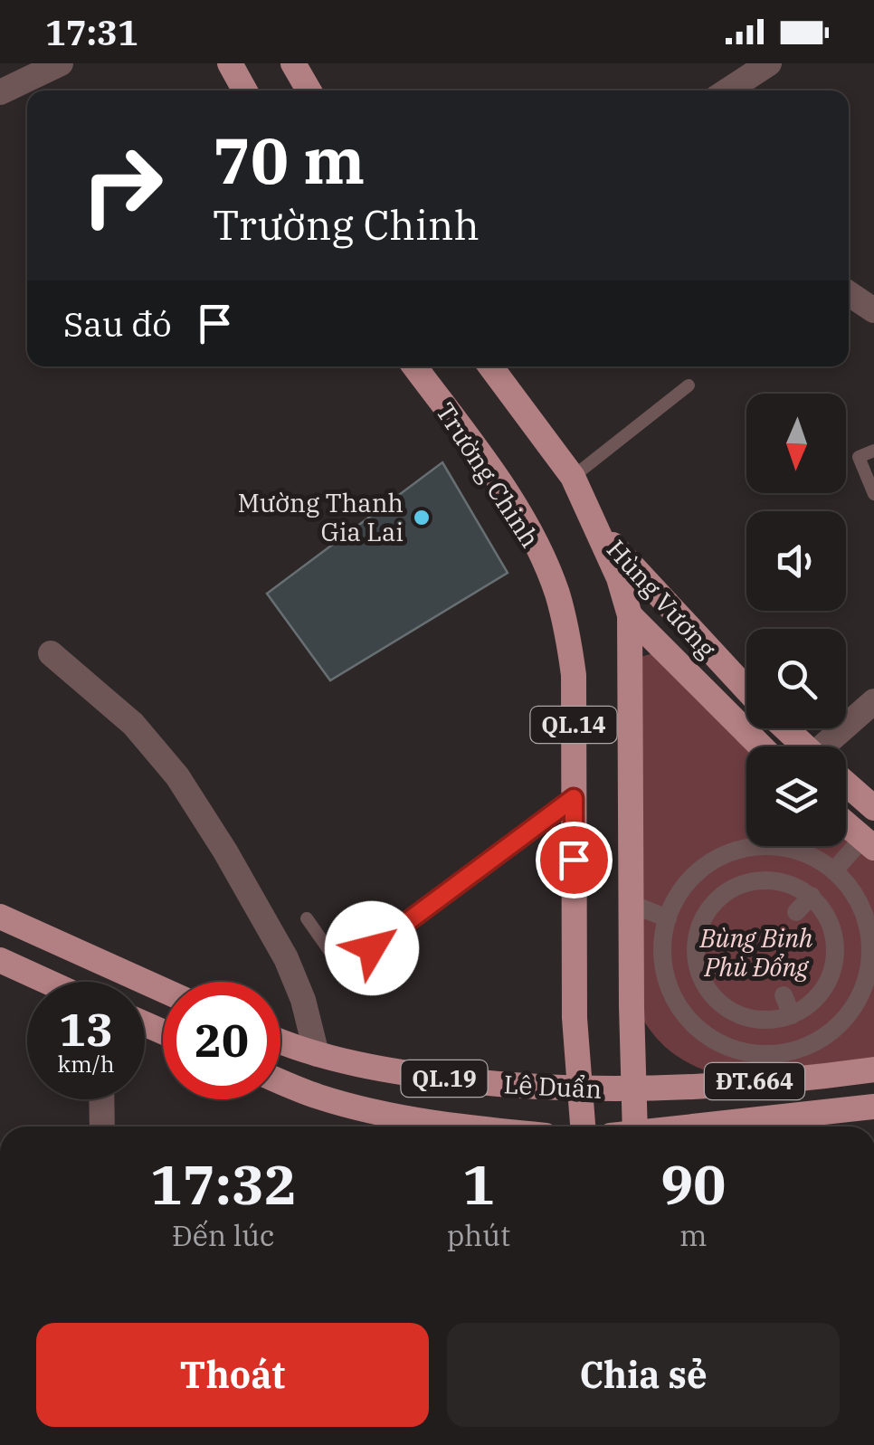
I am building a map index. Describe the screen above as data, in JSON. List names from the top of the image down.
{
  "streets": {
    "main road": [
      "Trường Chinh",
      "Hùng Vương",
      "QL.14",
      "QL.19",
      "ĐT.664",
      "Lê Duẩn"
    ]
  },
  "crossings": [
    ["Trường Chinh", "Lê Duẩn"],
    ["Hùng Vương", "QL.14"],
    ["QL.14", "ĐT.664"],
    ["QL.14", "Lê Duẩn"],
    ["ĐT.664", "Lê Duẩn"]
  ],
  "parks": ["Bùng Binh Phù Đổng"],
  "places": ["Mường Thanh Gia Lai"],
  "north": "bottom",
  "page": {
    "status": "17:31",
    "turn": ["70 m", "Trường Chinh"],
    "then": "Sau đó",
    "speed": "13 km/h",
    "limit": "20",
    "eta": [
      "17:32",
      "Đến lúc",
      "1",
      "phút",
      "90",
      "m"
    ],
    "buttons": ["Thoát", "Chia sẻ"]
  }
}
